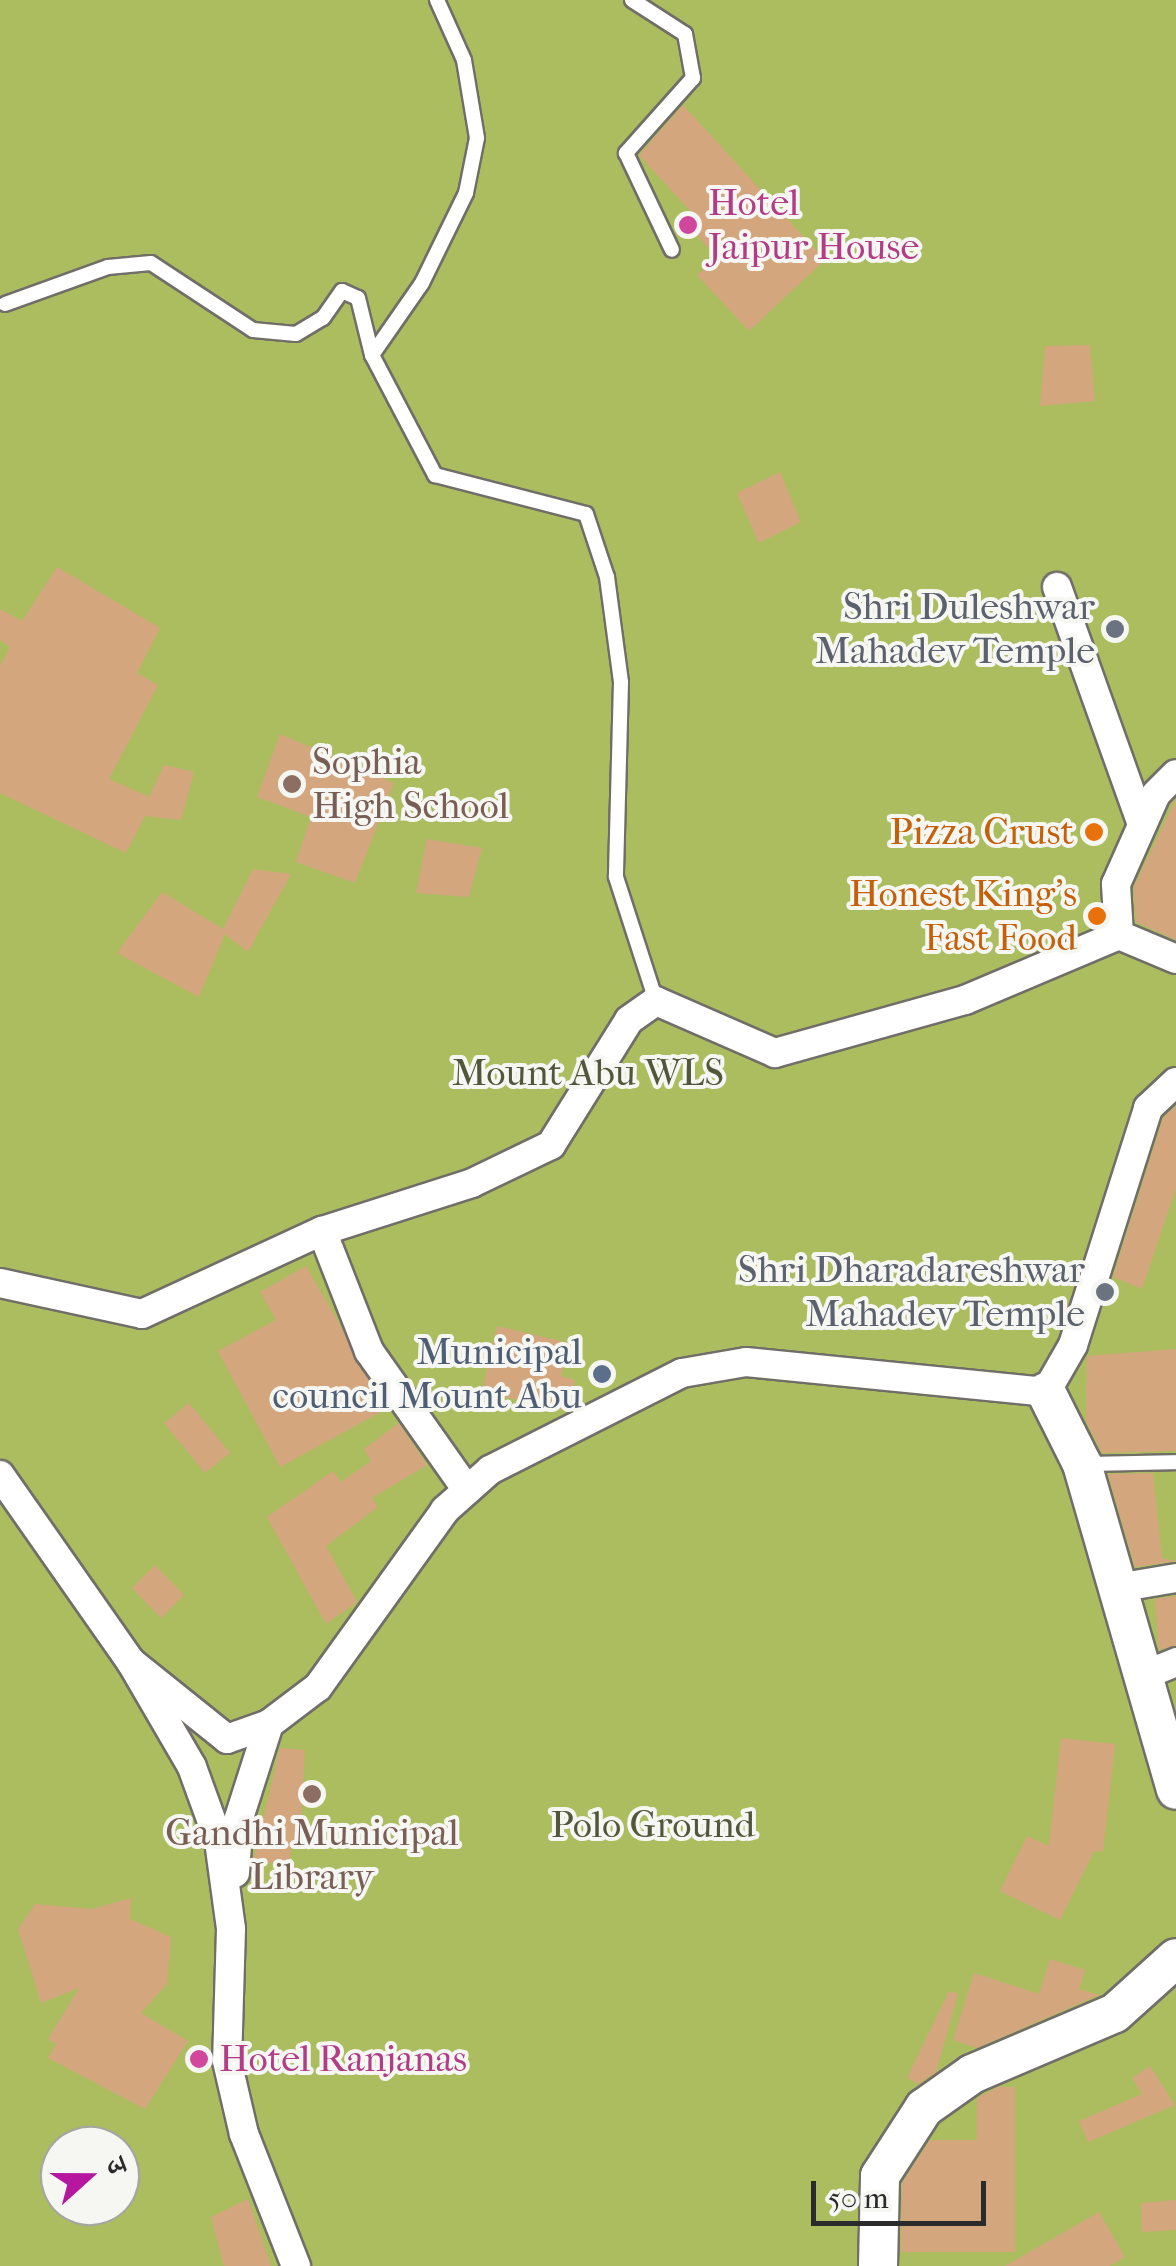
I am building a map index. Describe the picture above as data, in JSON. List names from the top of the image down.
{
  "parks": ["Mount Abu WLS", "Polo Ground"],
  "places": [
    "Hotel Jaipur House",
    "Shri Duleshwar Mahadev Temple",
    "Sophia High School",
    "Pizza Crust",
    "Honest King's Fast Food",
    "Shri Dharadareshwar Mahadev Temple",
    "Municipal council Mount Abu",
    "Gandhi Municipal Library",
    "Hotel Ranjanas"
  ],
  "scale_bar": "50 m",
  "north": "right"
}
